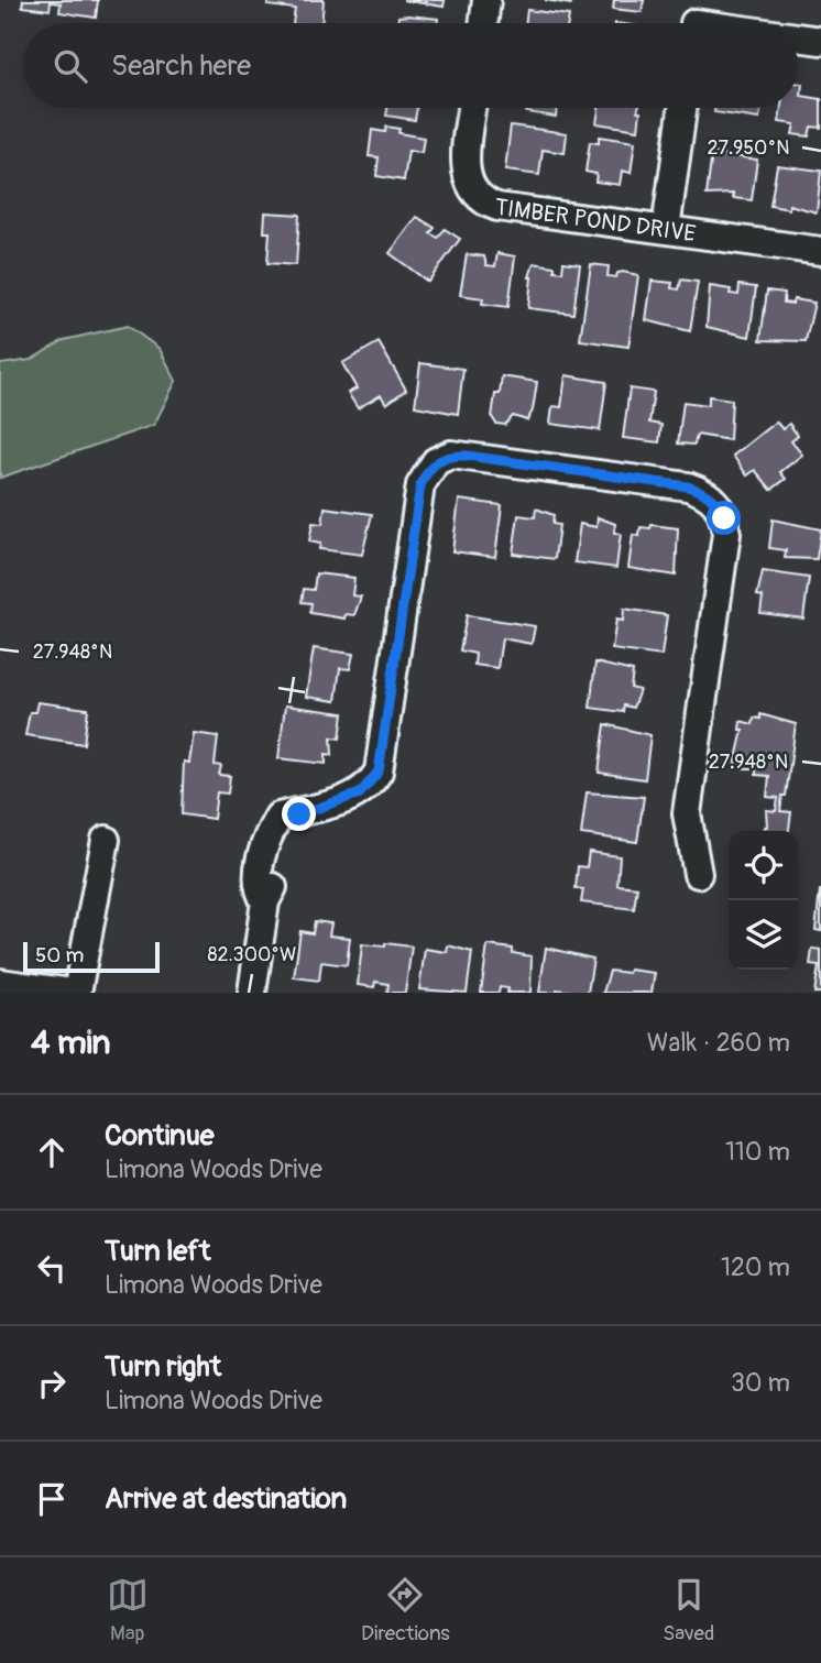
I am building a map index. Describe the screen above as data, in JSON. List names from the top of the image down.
{
  "streets": {
    "street": ["TIMBER POND DRIVE"]
  },
  "scale_bar": "50 m",
  "page": {
    "search": "Search here",
    "scale": "50 m",
    "heading": ["4 min", "Walk · 260 m"],
    "list": [
      ["Continue", "Limona Woods Drive", "110 m"],
      ["Turn left", "Limona Woods Drive", "120 m"],
      ["Turn right", "Limona Woods Drive", "30 m"],
      "Arrive at destination"
    ],
    "nav": ["Map", "Directions", "Saved"]
  },
  "coordinates": ["27.950°N", "27.948°N", "82.300°W"]
}
